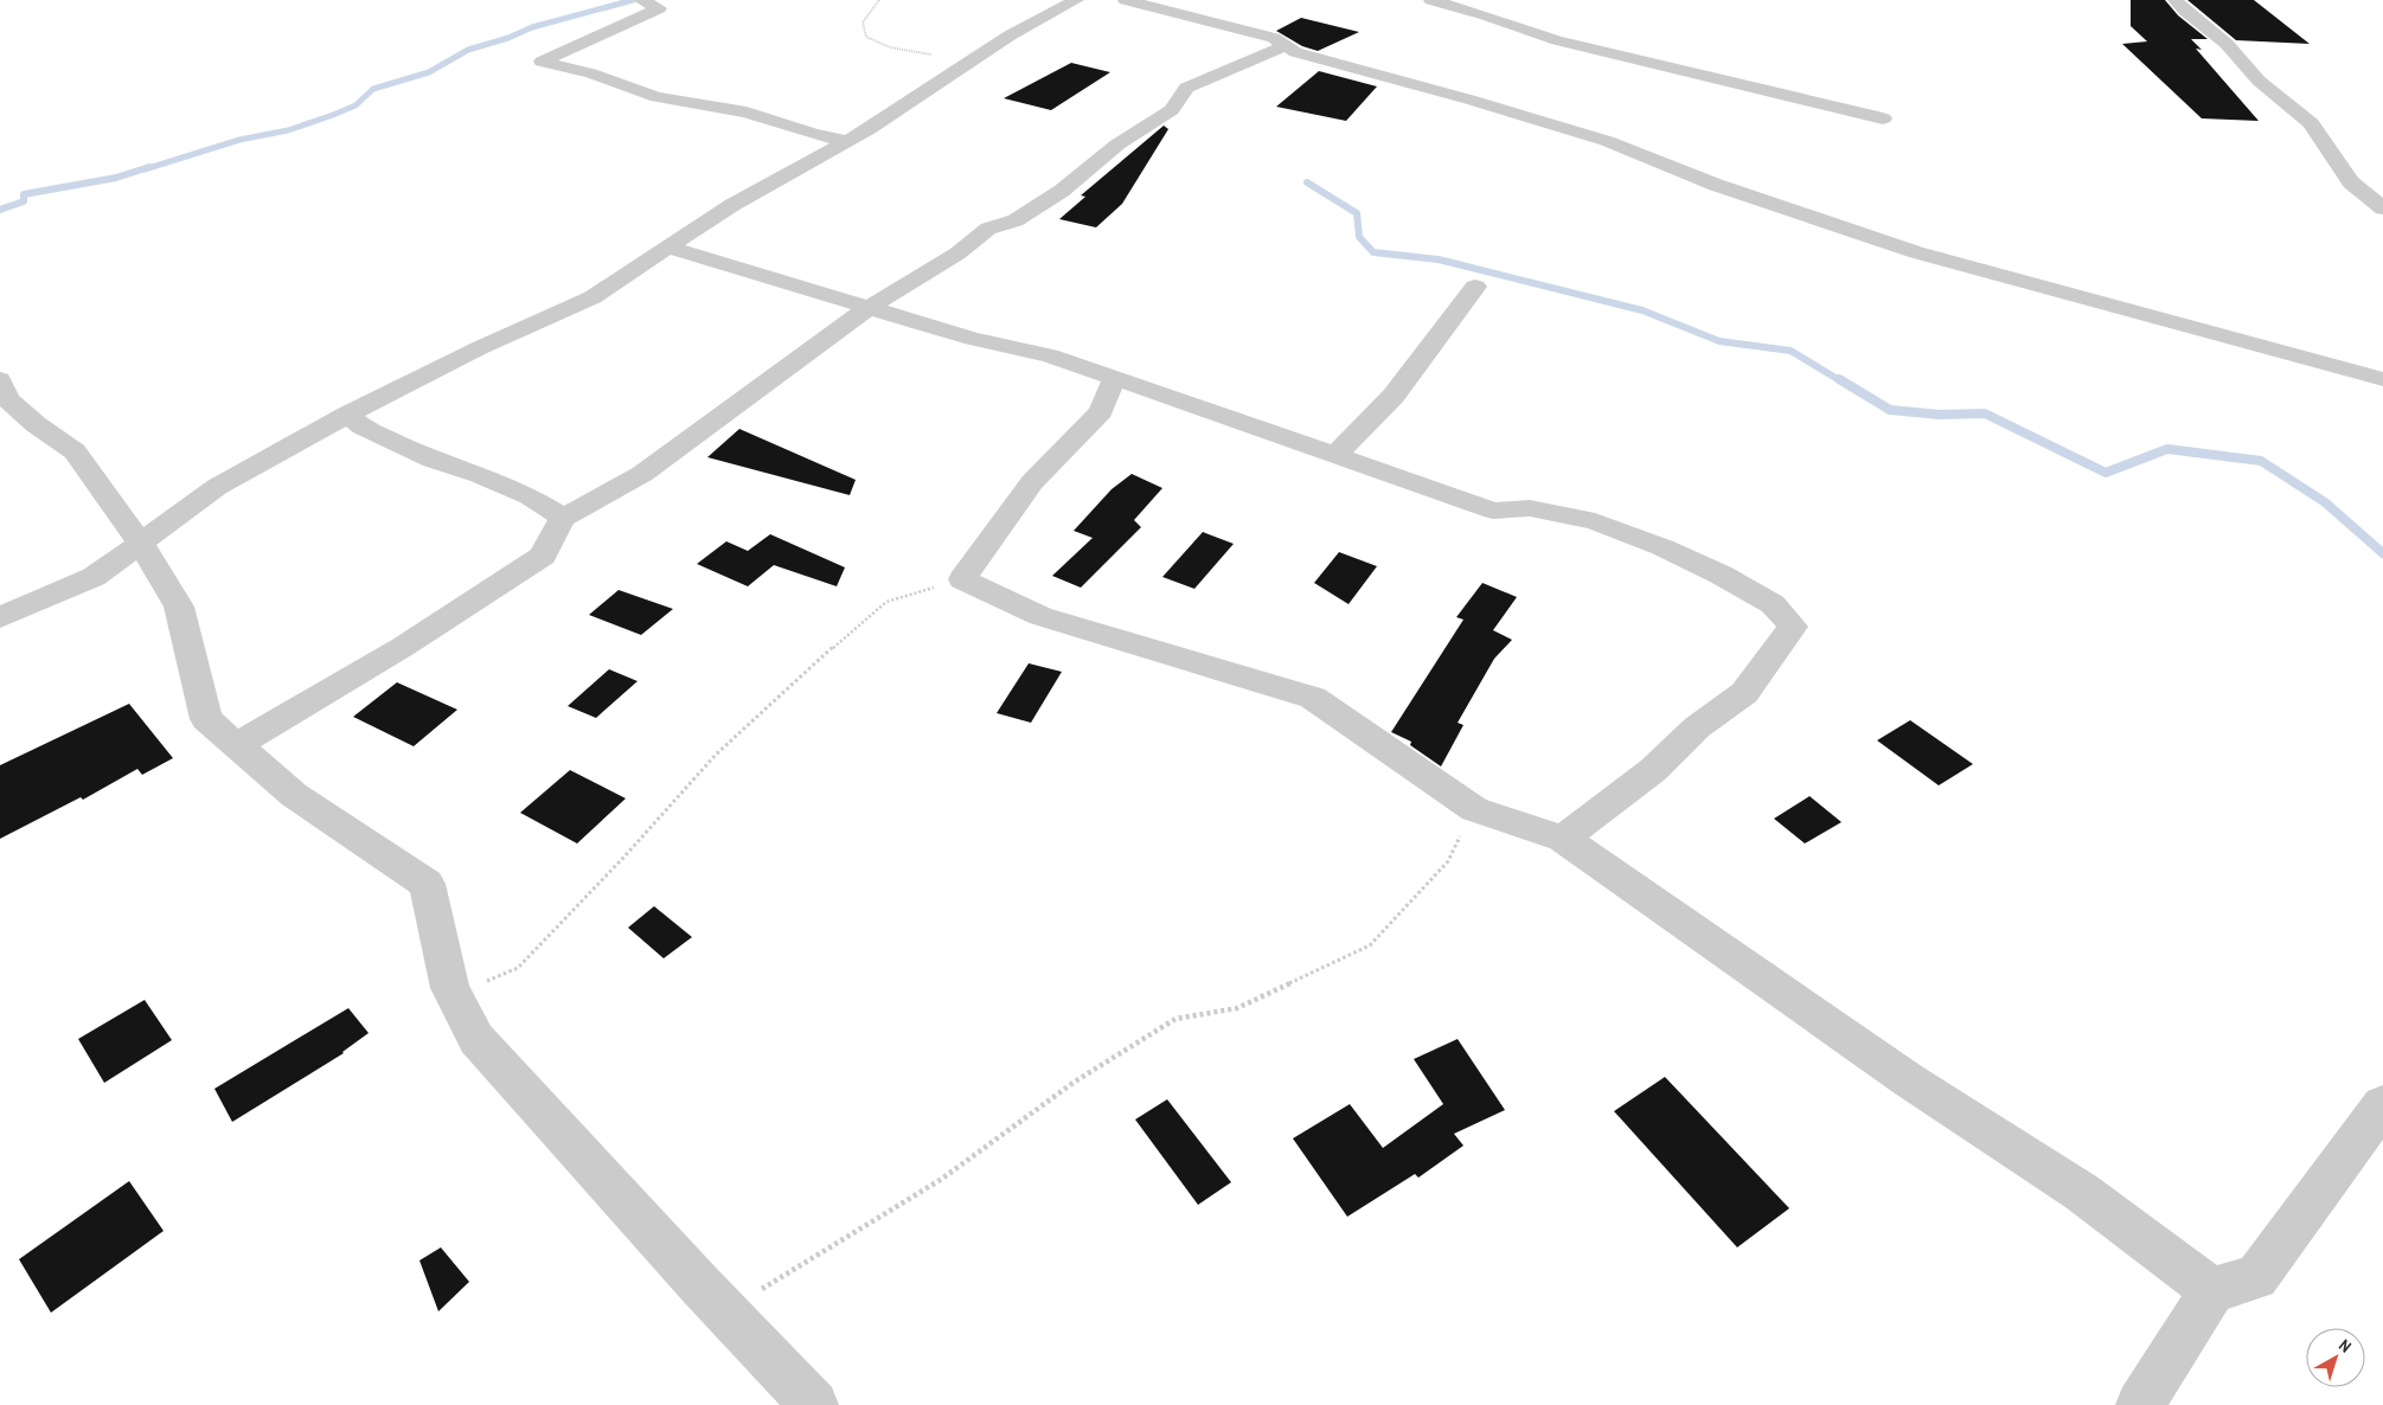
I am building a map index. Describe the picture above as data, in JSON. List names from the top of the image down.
{
  "north": "top right"
}
